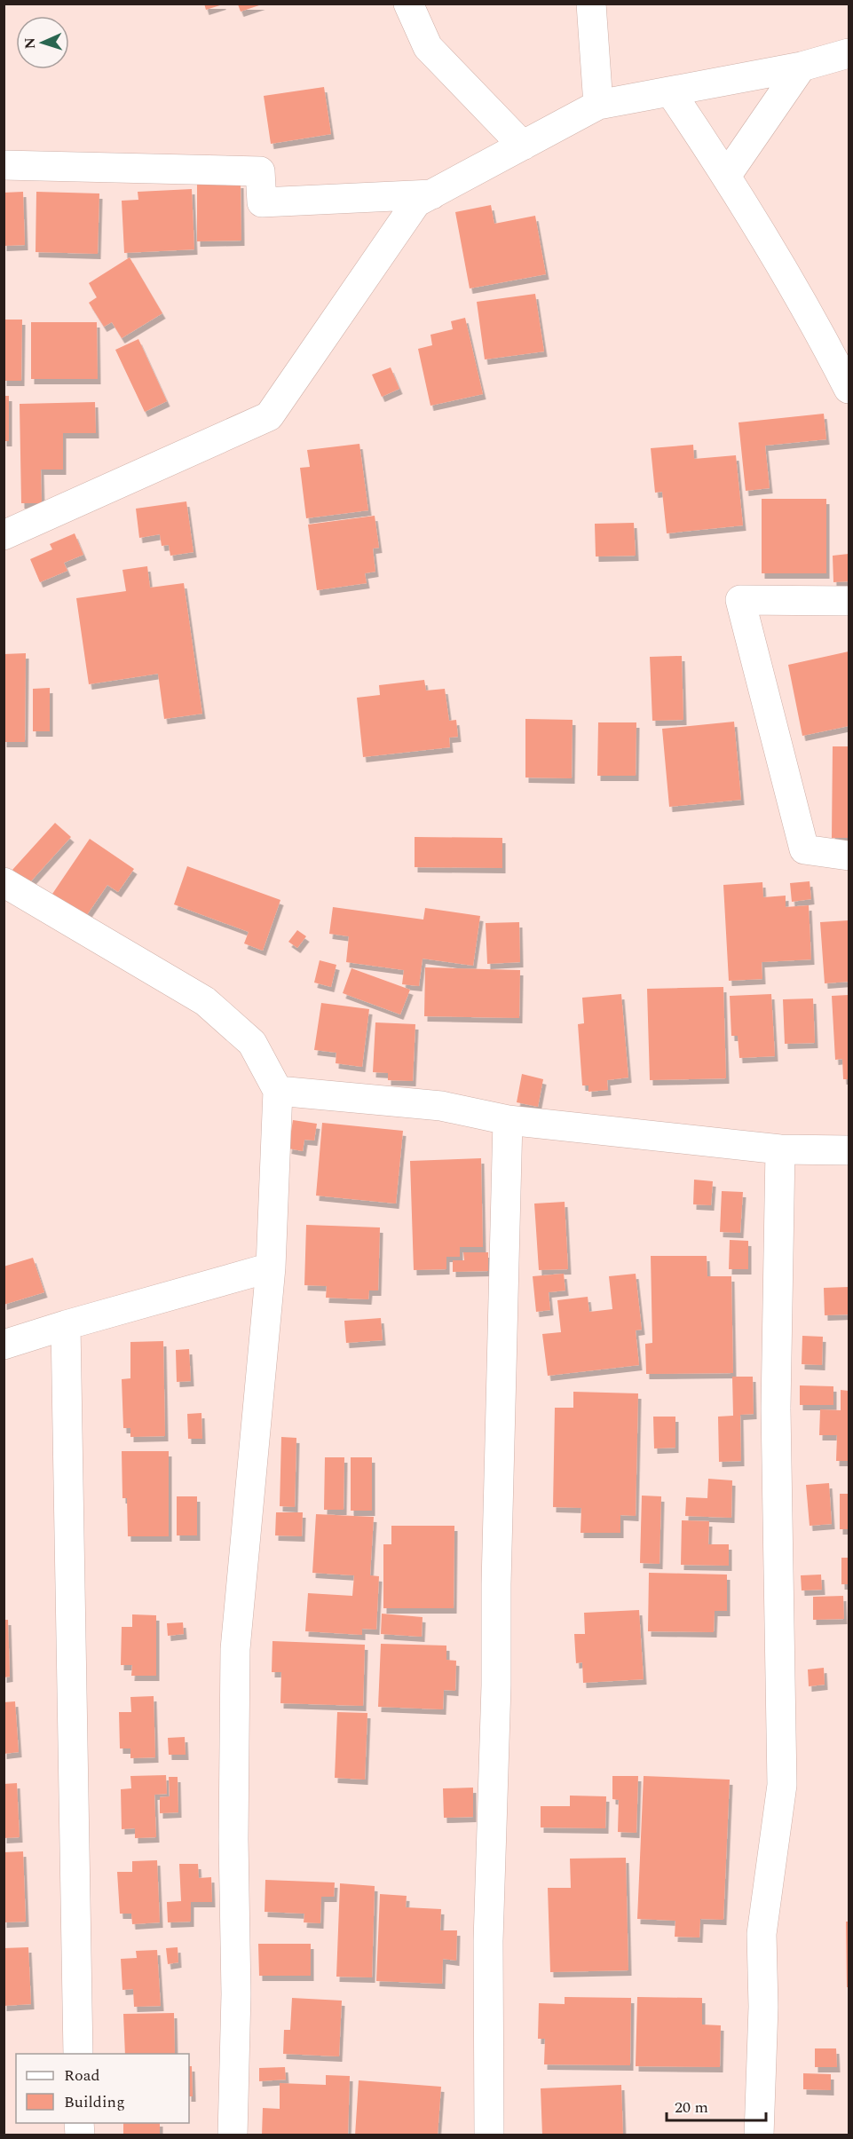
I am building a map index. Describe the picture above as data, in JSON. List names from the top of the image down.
{
  "legend": ["Road", "Building"],
  "scale_bar": "20 m",
  "north": "left"
}
